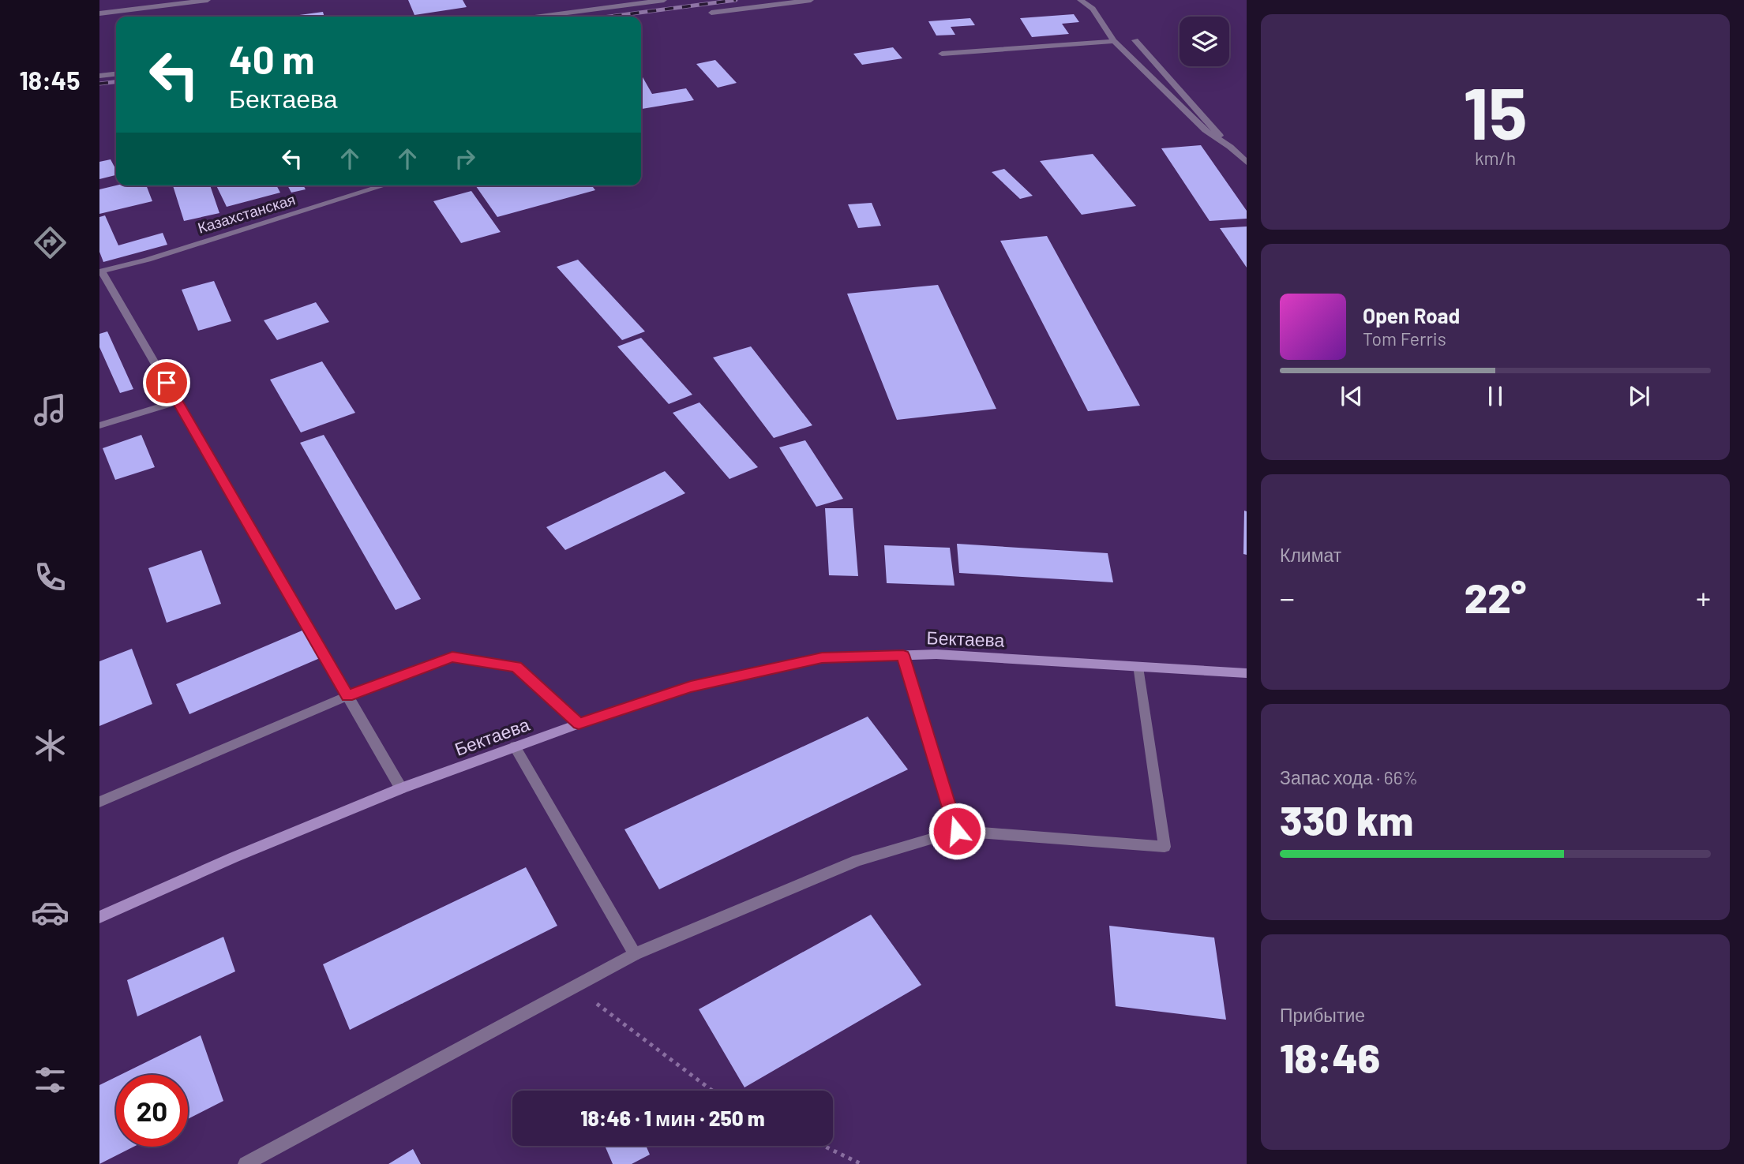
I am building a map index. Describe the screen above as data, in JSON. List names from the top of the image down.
{
  "streets": {
    "street": ["Казахстанская", "Бектаева"]
  },
  "crossings": [
    ["Казахстанская", "Бектаева"]
  ],
  "page": {
    "tabs": "18:45",
    "tile": [
      ["15", "km/h"],
      "Климат",
      ["Запас хода · 66%", "330 km"],
      ["Прибытие", "18:46"]
    ],
    "turn": ["40 m", "Бектаева"],
    "song": ["Open Road", "Tom Ferris"],
    "heat": ["−", "22°", "+"],
    "limit": "20",
    "trip": "18:46 · 1 мин · 250 m"
  }
}
